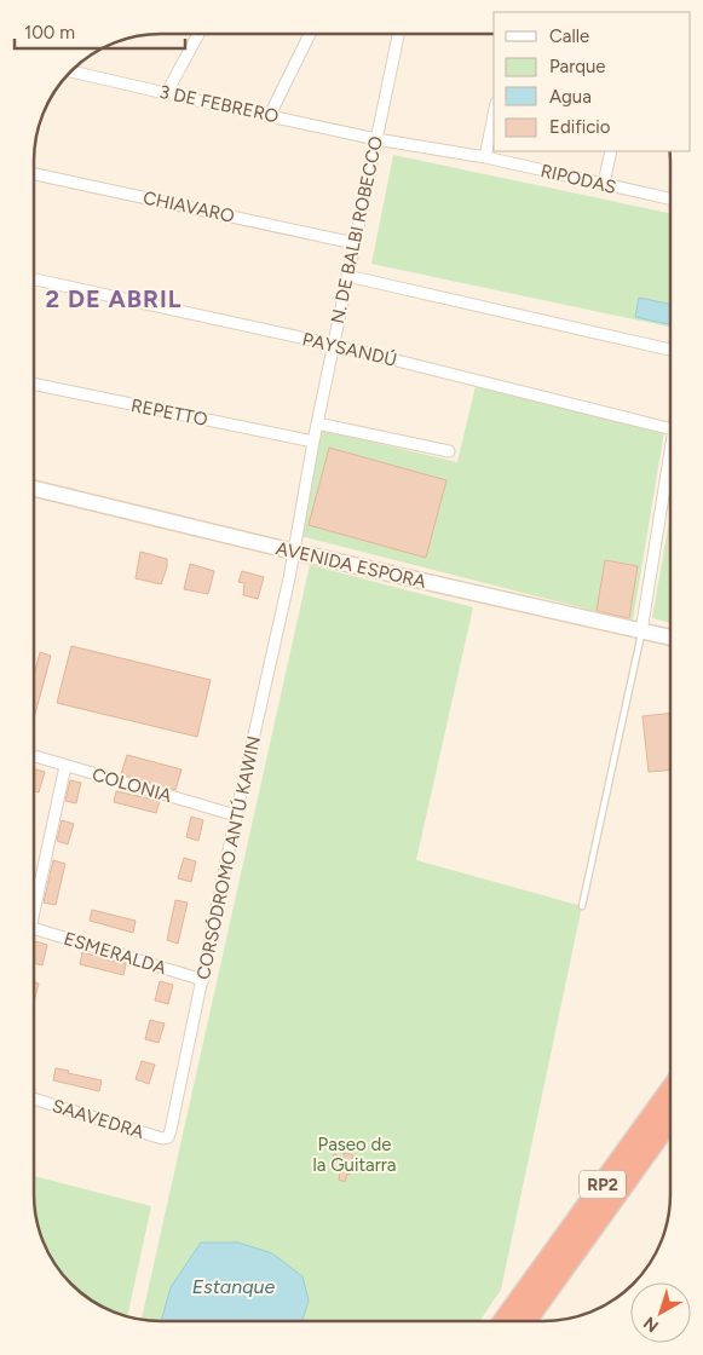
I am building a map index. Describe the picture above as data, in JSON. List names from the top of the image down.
{
  "streets": {
    "highway": ["RP2"],
    "main road": ["AVENIDA ESPORA"],
    "street": [
      "3 DE FEBRERO",
      "RIPODAS",
      "CHIAVARO",
      "N. DE BALBI ROBECCO",
      "PAYSANDÚ",
      "REPETTO",
      "COLONIA",
      "CORSÓDROMO ANTÚ KAWIN",
      "ESMERALDA",
      "SAAVEDRA"
    ]
  },
  "crossings": [
    ["3 DE FEBRERO", "RIPODAS"],
    ["3 DE FEBRERO", "N. DE BALBI ROBECCO"],
    ["RIPODAS", "N. DE BALBI ROBECCO"],
    ["CHIAVARO", "N. DE BALBI ROBECCO"],
    ["N. DE BALBI ROBECCO", "PAYSANDÚ"],
    ["N. DE BALBI ROBECCO", "REPETTO"],
    ["N. DE BALBI ROBECCO", "AVENIDA ESPORA"],
    ["N. DE BALBI ROBECCO", "CORSÓDROMO ANTÚ KAWIN"],
    ["COLONIA", "CORSÓDROMO ANTÚ KAWIN"],
    ["CORSÓDROMO ANTÚ KAWIN", "ESMERALDA"],
    ["CORSÓDROMO ANTÚ KAWIN", "SAAVEDRA"]
  ],
  "districts": ["2 DE ABRIL"],
  "water": ["Estanque"],
  "parks": ["Paseo de la Guitarra"],
  "legend": [
    "Calle",
    "Parque",
    "Agua",
    "Edificio"
  ],
  "scale_bar": "100 m",
  "north": "bottom left"
}
